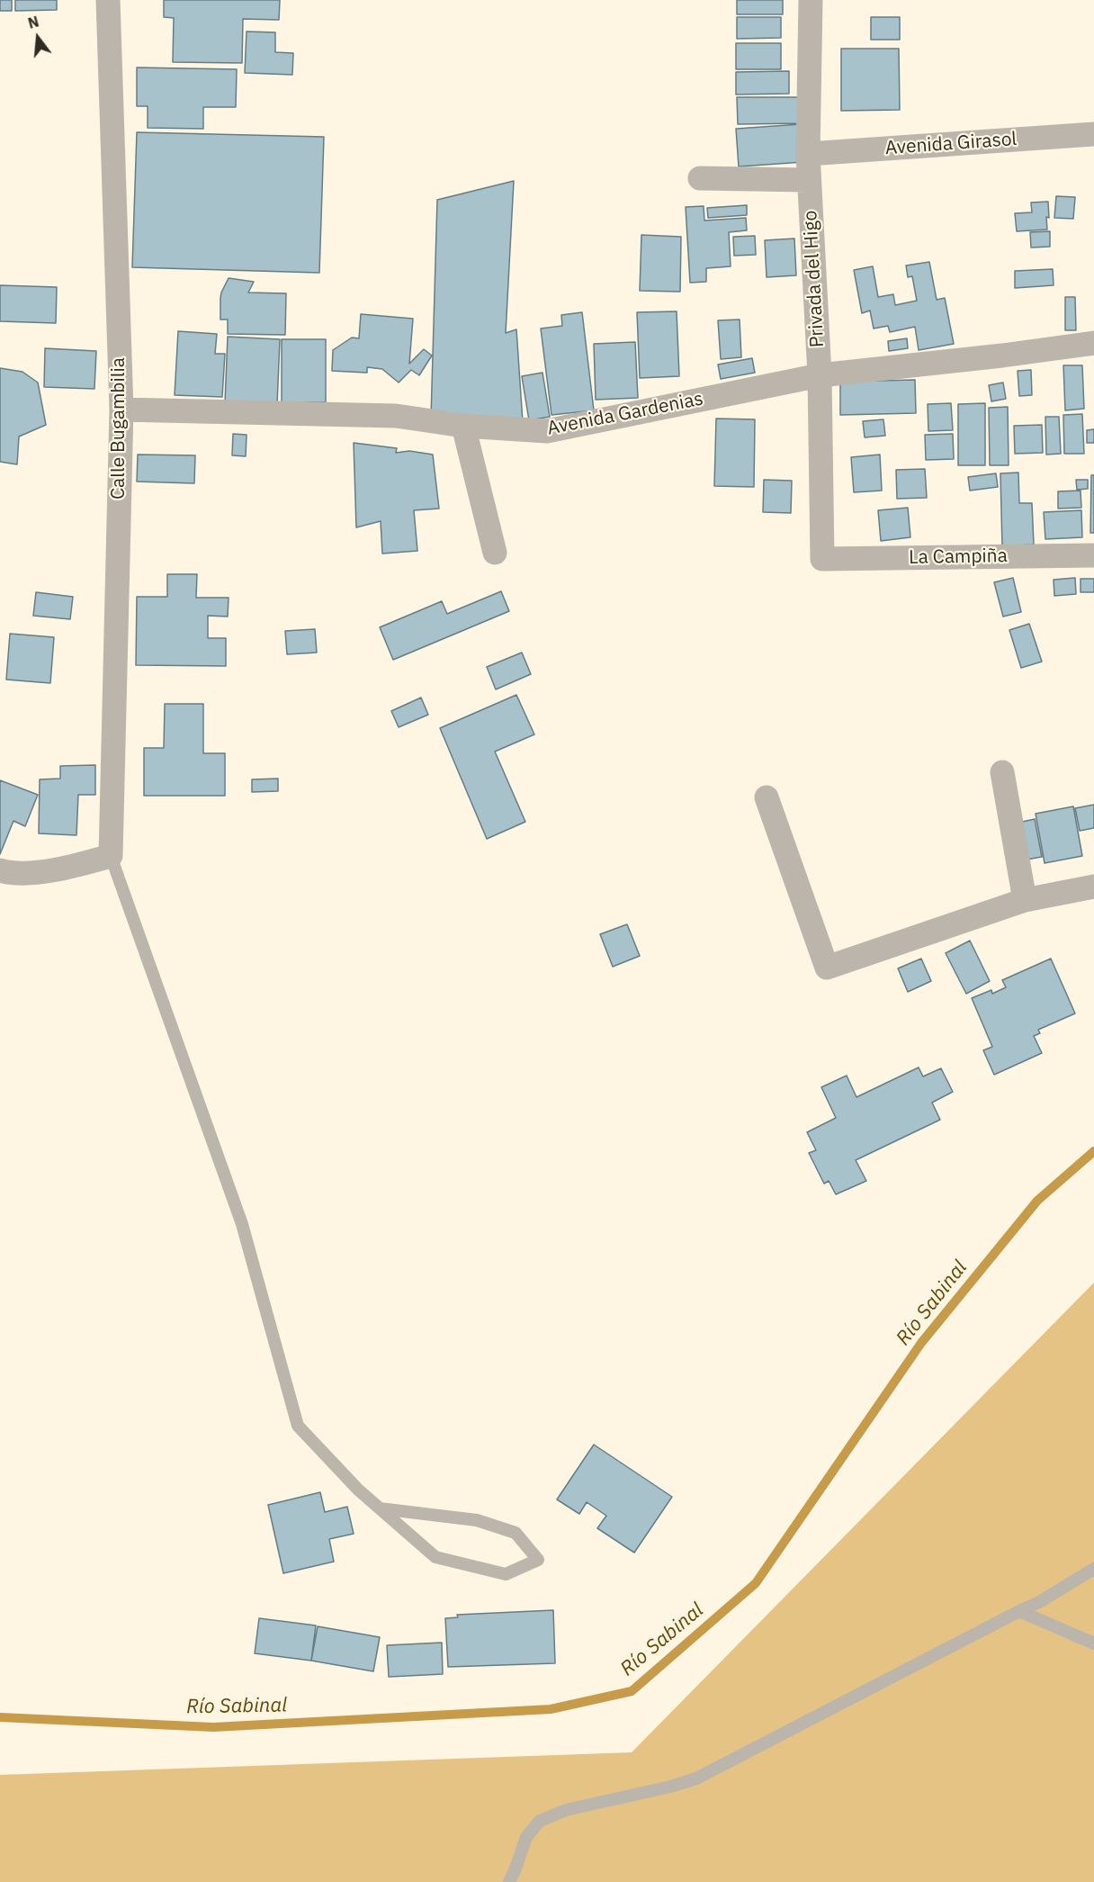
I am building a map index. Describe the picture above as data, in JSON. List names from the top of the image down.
{
  "streets": {
    "street": [
      "Avenida Girasol",
      "Privada del Higo",
      "Avenida Gardenias",
      "Calle Bugambilia",
      "La Campiña"
    ]
  },
  "crossings": [
    ["Avenida Girasol", "Privada del Higo"],
    ["Privada del Higo", "Avenida Gardenias"],
    ["Privada del Higo", "La Campiña"],
    ["Avenida Gardenias", "Calle Bugambilia"]
  ],
  "water": ["Río Sabinal"],
  "north": "top"
}
